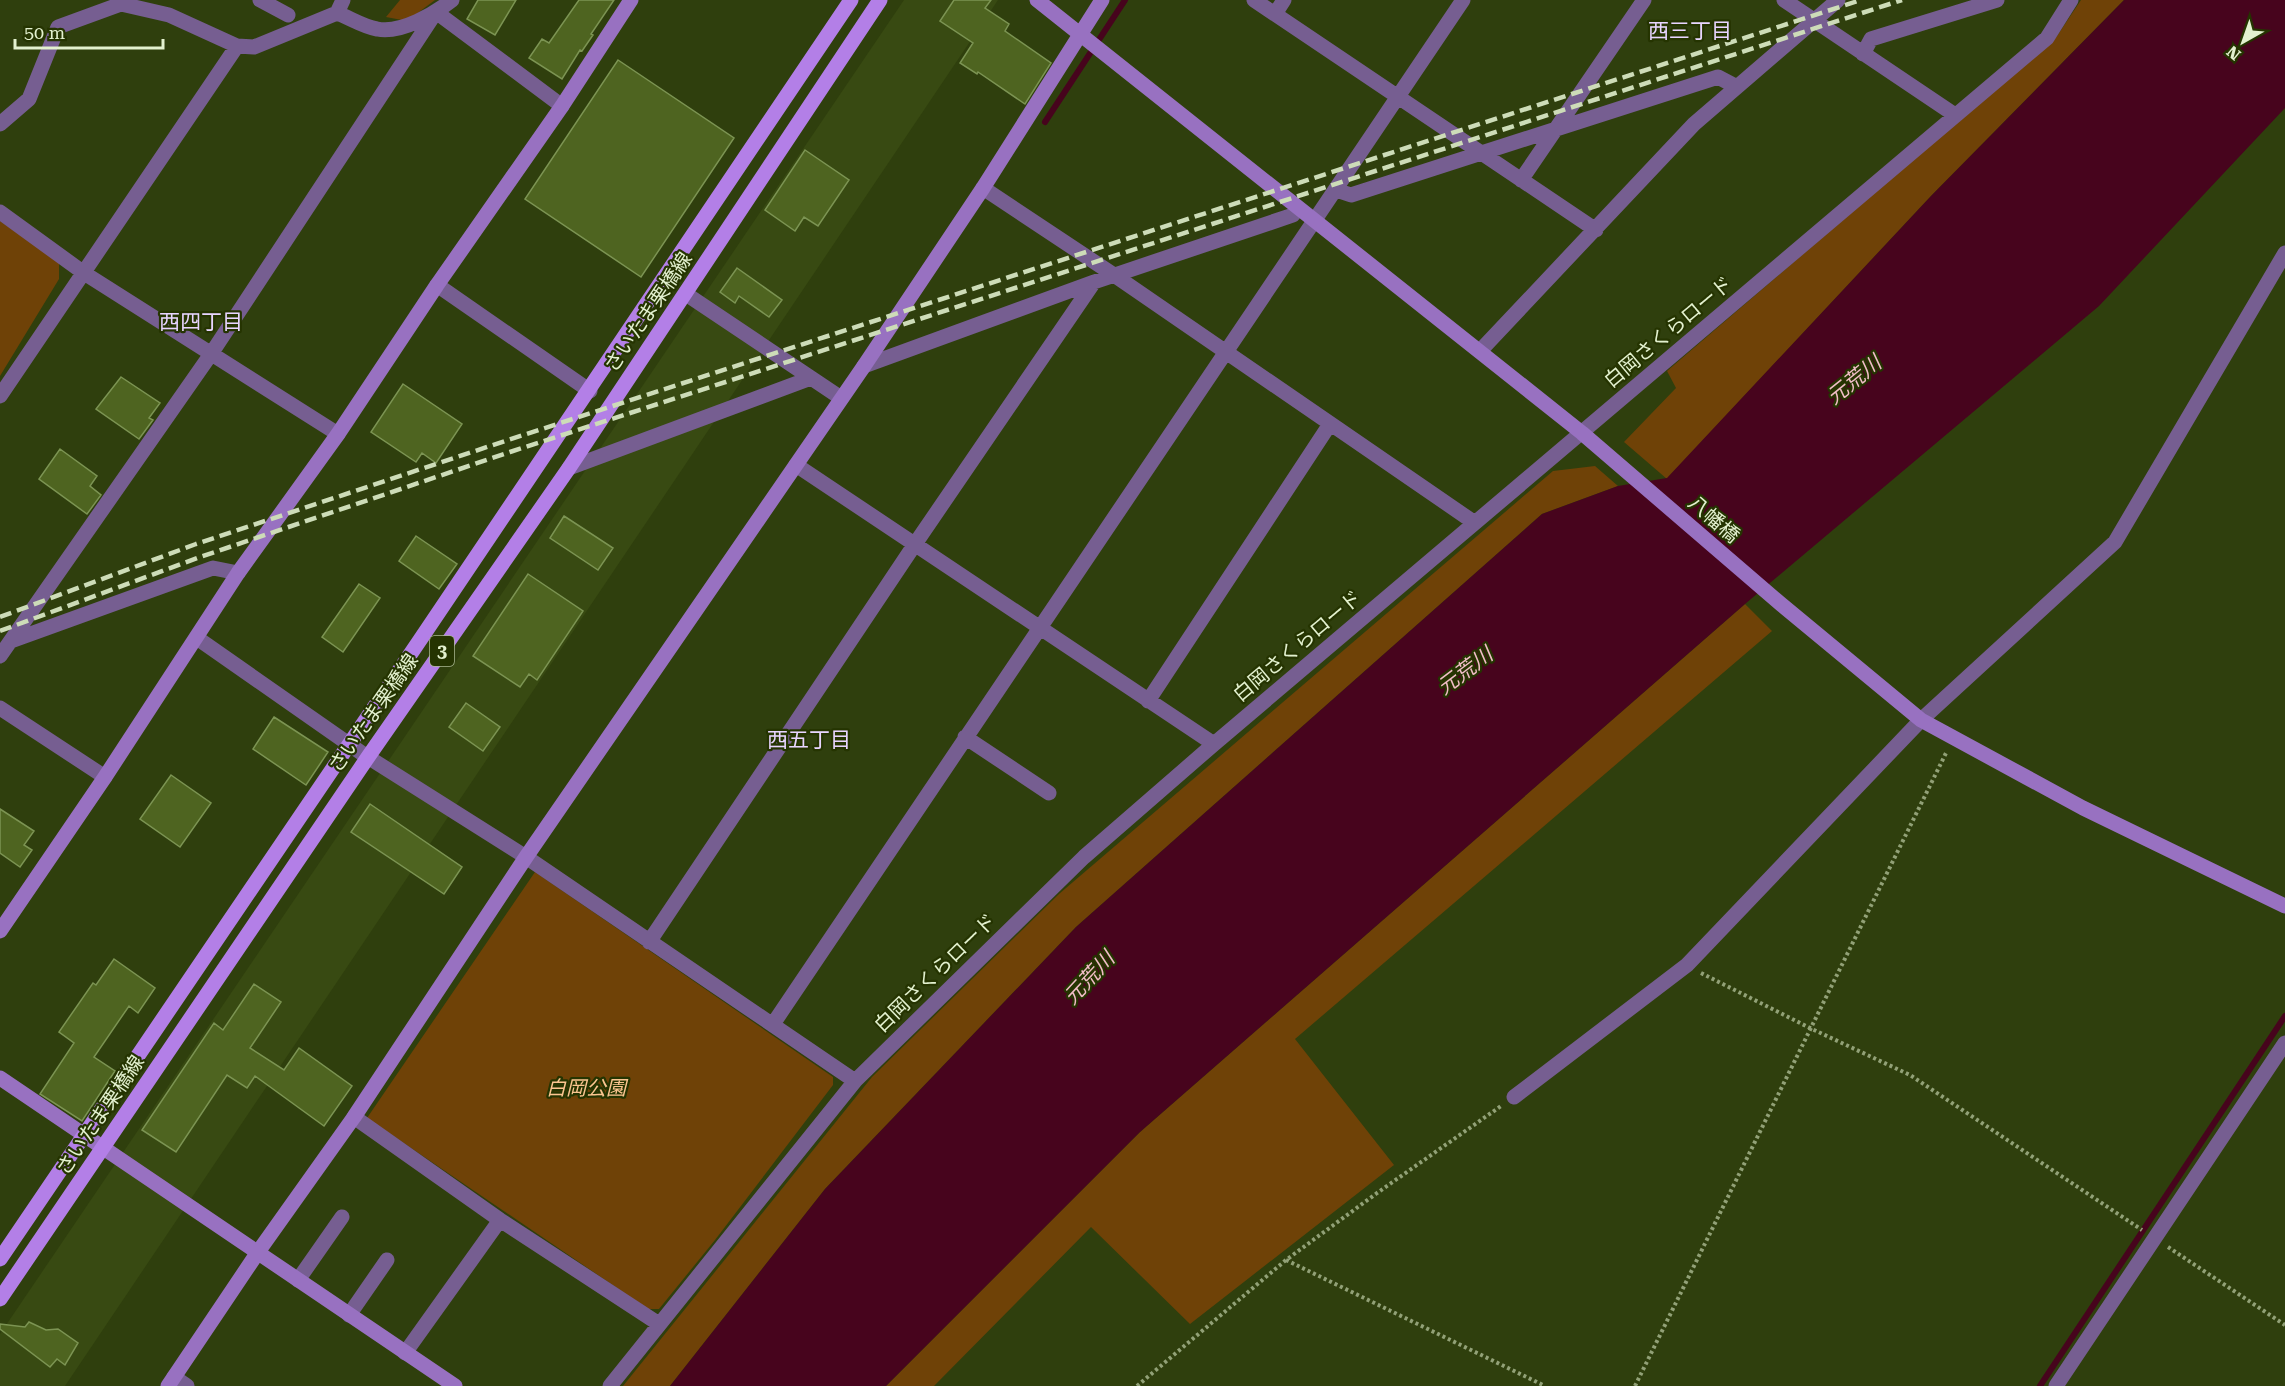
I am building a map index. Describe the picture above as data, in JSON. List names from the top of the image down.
{
  "streets": {
    "main road": ["さいたま栗橋線", "3"],
    "street": ["白岡さくらロード", "八幡橋"]
  },
  "crossings": [
    ["白岡さくらロード", "八幡橋"]
  ],
  "districts": ["西三丁目", "西四丁目", "西五丁目"],
  "water": ["元荒川"],
  "parks": ["白岡公園"],
  "scale_bar": "50 m",
  "north": "bottom left"
}
